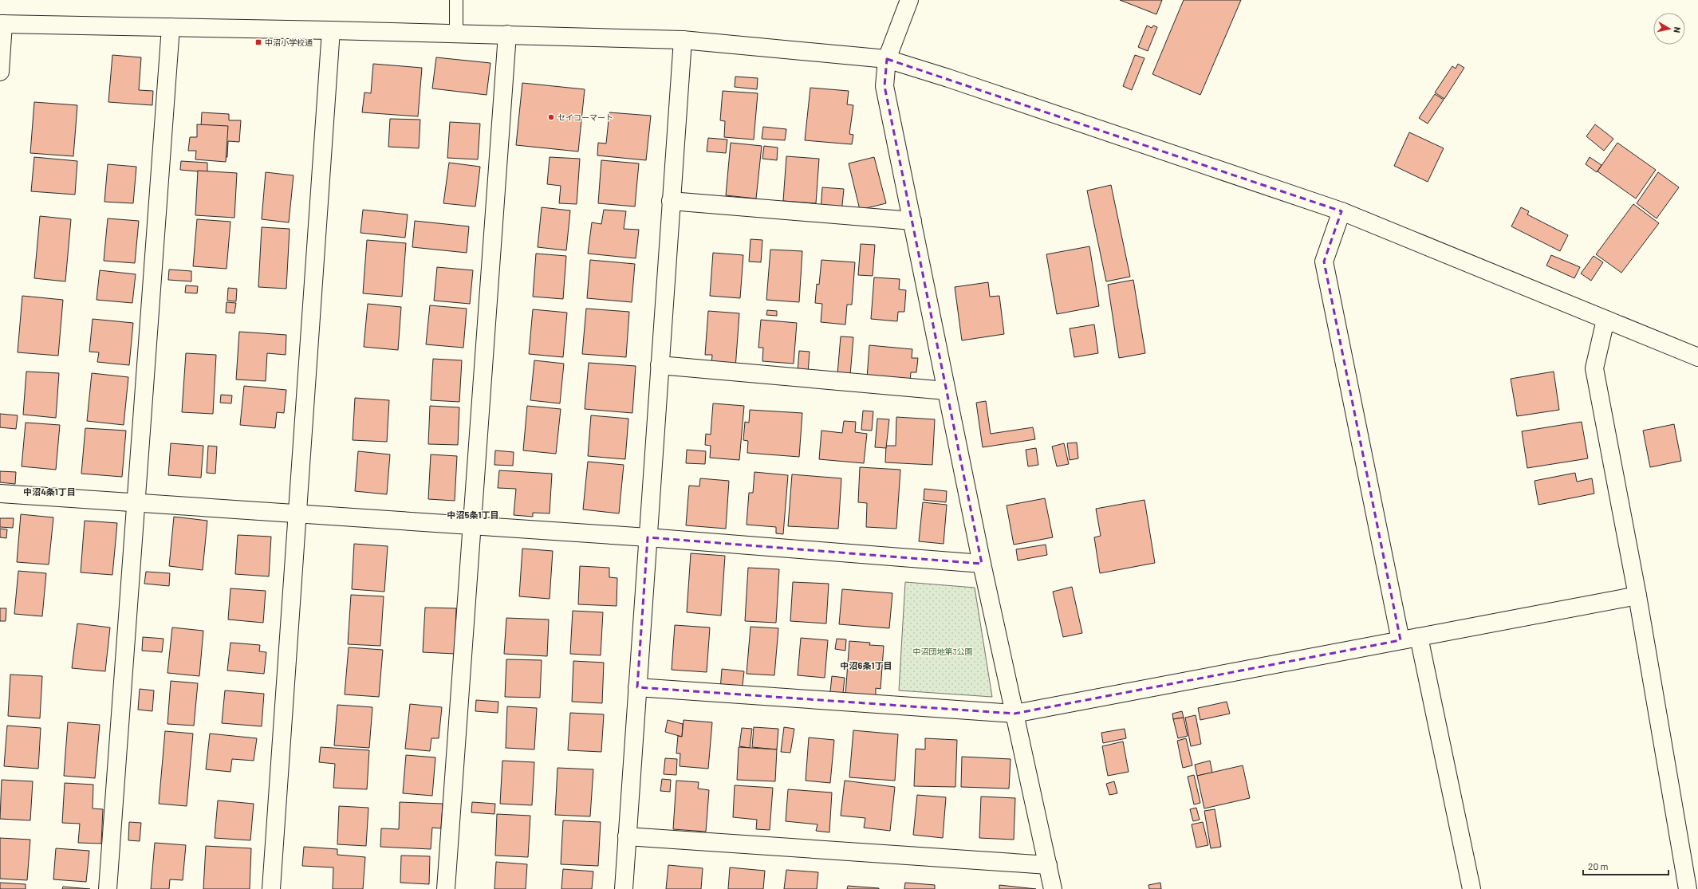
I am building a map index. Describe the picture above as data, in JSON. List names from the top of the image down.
{
  "districts": ["中沼4条1丁目", "中沼5条1丁目", "中沼6条1丁目"],
  "parks": ["中沼団地第3公園"],
  "places": {
    "transit": ["中沼小学校通"],
    "other": ["セイコーマート"]
  },
  "scale_bar": "20 m",
  "north": "right"
}
